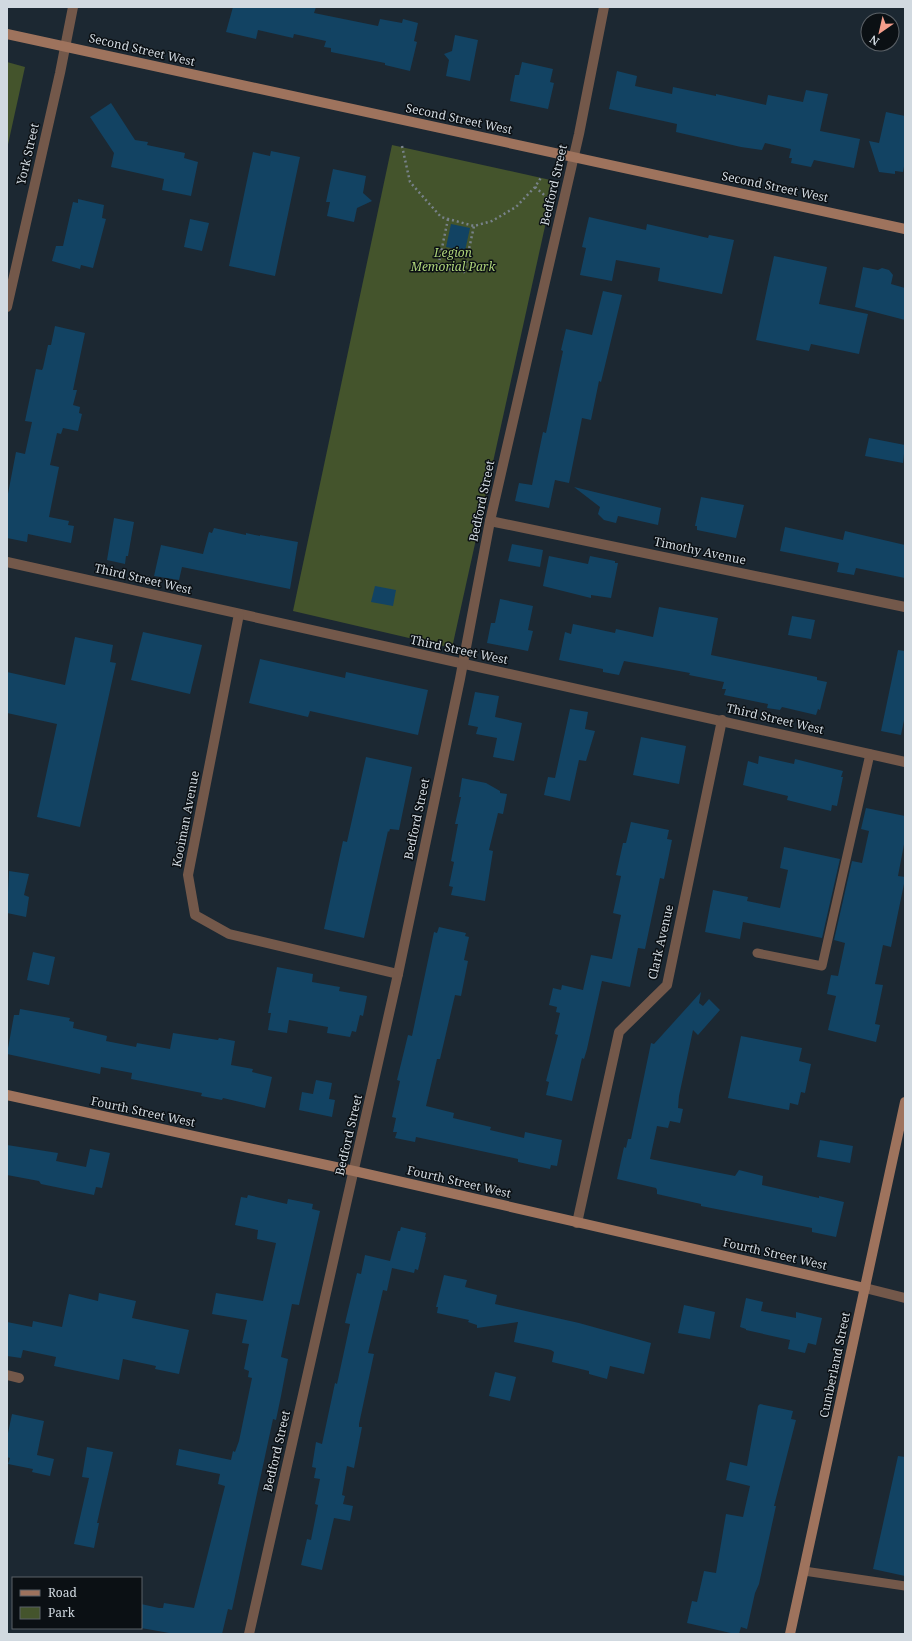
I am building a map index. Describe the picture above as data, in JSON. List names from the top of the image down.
{
  "streets": {
    "street": [
      "Second Street West",
      "York Street",
      "Bedford Street",
      "Timothy Avenue",
      "Third Street West",
      "Kooiman Avenue",
      "Clark Avenue",
      "Fourth Street West",
      "Cumberland Street"
    ]
  },
  "crossings": [
    ["Second Street West", "York Street"],
    ["Second Street West", "Bedford Street"],
    ["Bedford Street", "Timothy Avenue"],
    ["Bedford Street", "Third Street West"],
    ["Bedford Street", "Kooiman Avenue"],
    ["Bedford Street", "Fourth Street West"],
    ["Third Street West", "Kooiman Avenue"],
    ["Third Street West", "Clark Avenue"],
    ["Clark Avenue", "Fourth Street West"],
    ["Fourth Street West", "Cumberland Street"]
  ],
  "parks": ["Legion Memorial Park"],
  "legend": ["Road", "Park"],
  "north": "bottom left"
}
